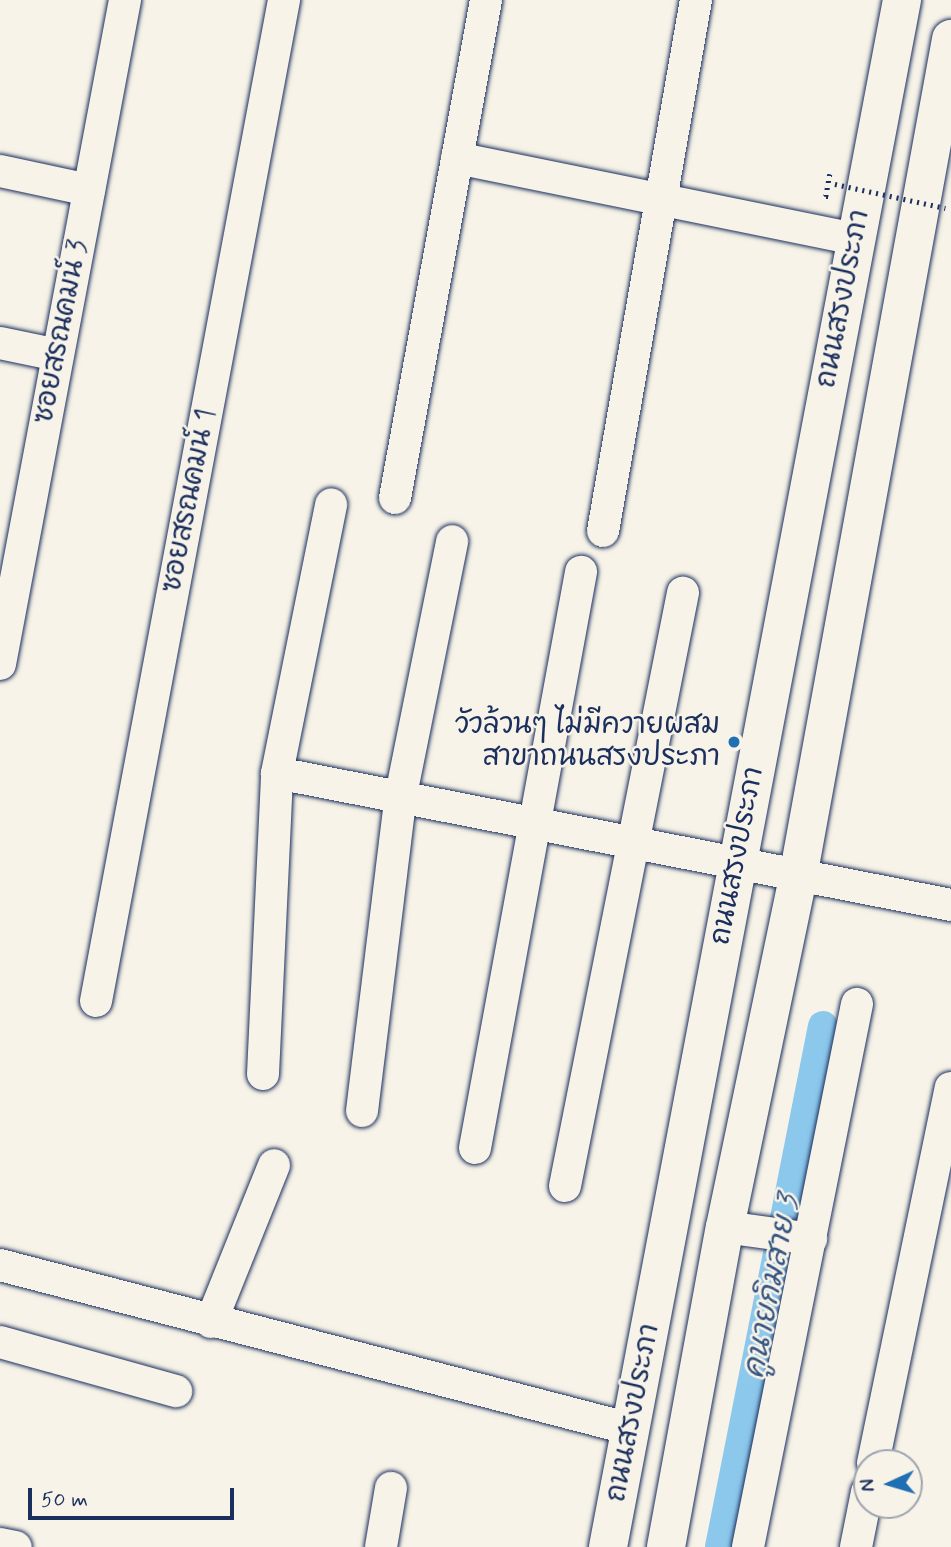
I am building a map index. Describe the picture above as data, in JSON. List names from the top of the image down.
{
  "streets": {
    "main road": ["ถนนสรงประภา"],
    "street": ["ซอยสรณคมน์ 3", "ซอยสรณคมน์ 1"]
  },
  "water": ["คูนายกิมสาย 3"],
  "places": ["วัวล้วนๆ ไม่มีควายผสม สาขาถนนสรงประภา"],
  "scale_bar": "50 m",
  "north": "left"
}
